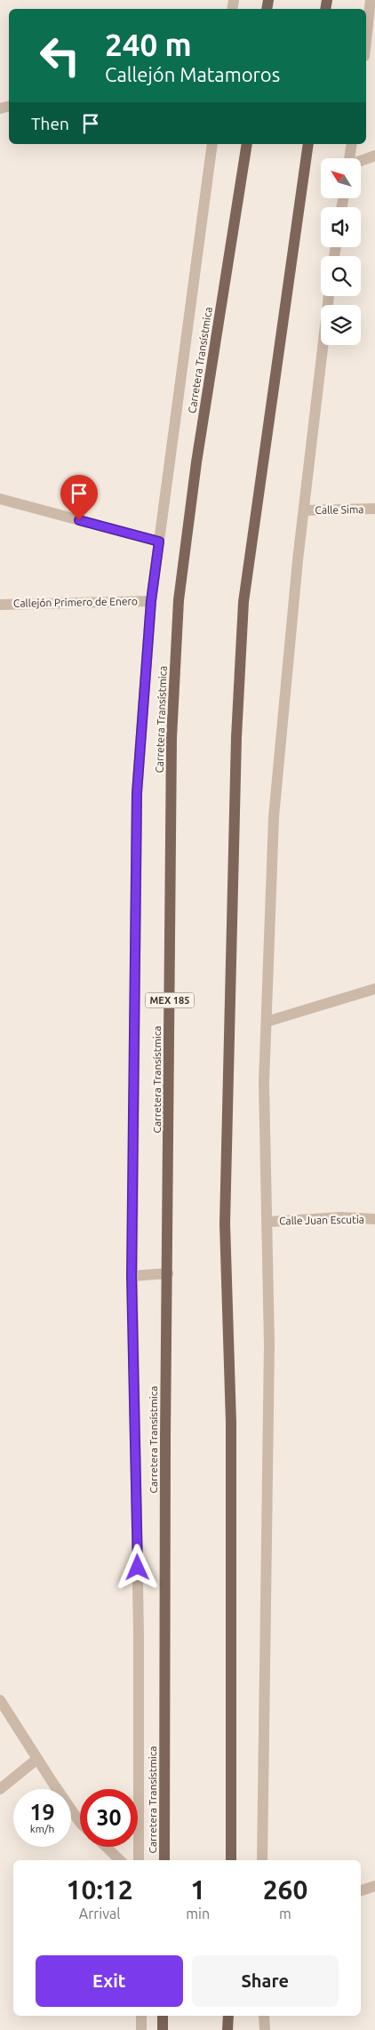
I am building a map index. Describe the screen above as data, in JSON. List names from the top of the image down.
{
  "streets": {
    "main road": ["Carretera Transístmica", "MEX 185"],
    "street": ["Calle Sima", "Callejón Primero de Enero", "Calle Juan Escutia"]
  },
  "north": "top left",
  "page": {
    "turn": ["240 m", "Callejón Matamoros"],
    "then": "Then",
    "speed": "19 km/h",
    "limit": "30",
    "eta": [
      "10:12",
      "Arrival",
      "1",
      "min",
      "260",
      "m"
    ],
    "buttons": ["Exit", "Share"]
  }
}
